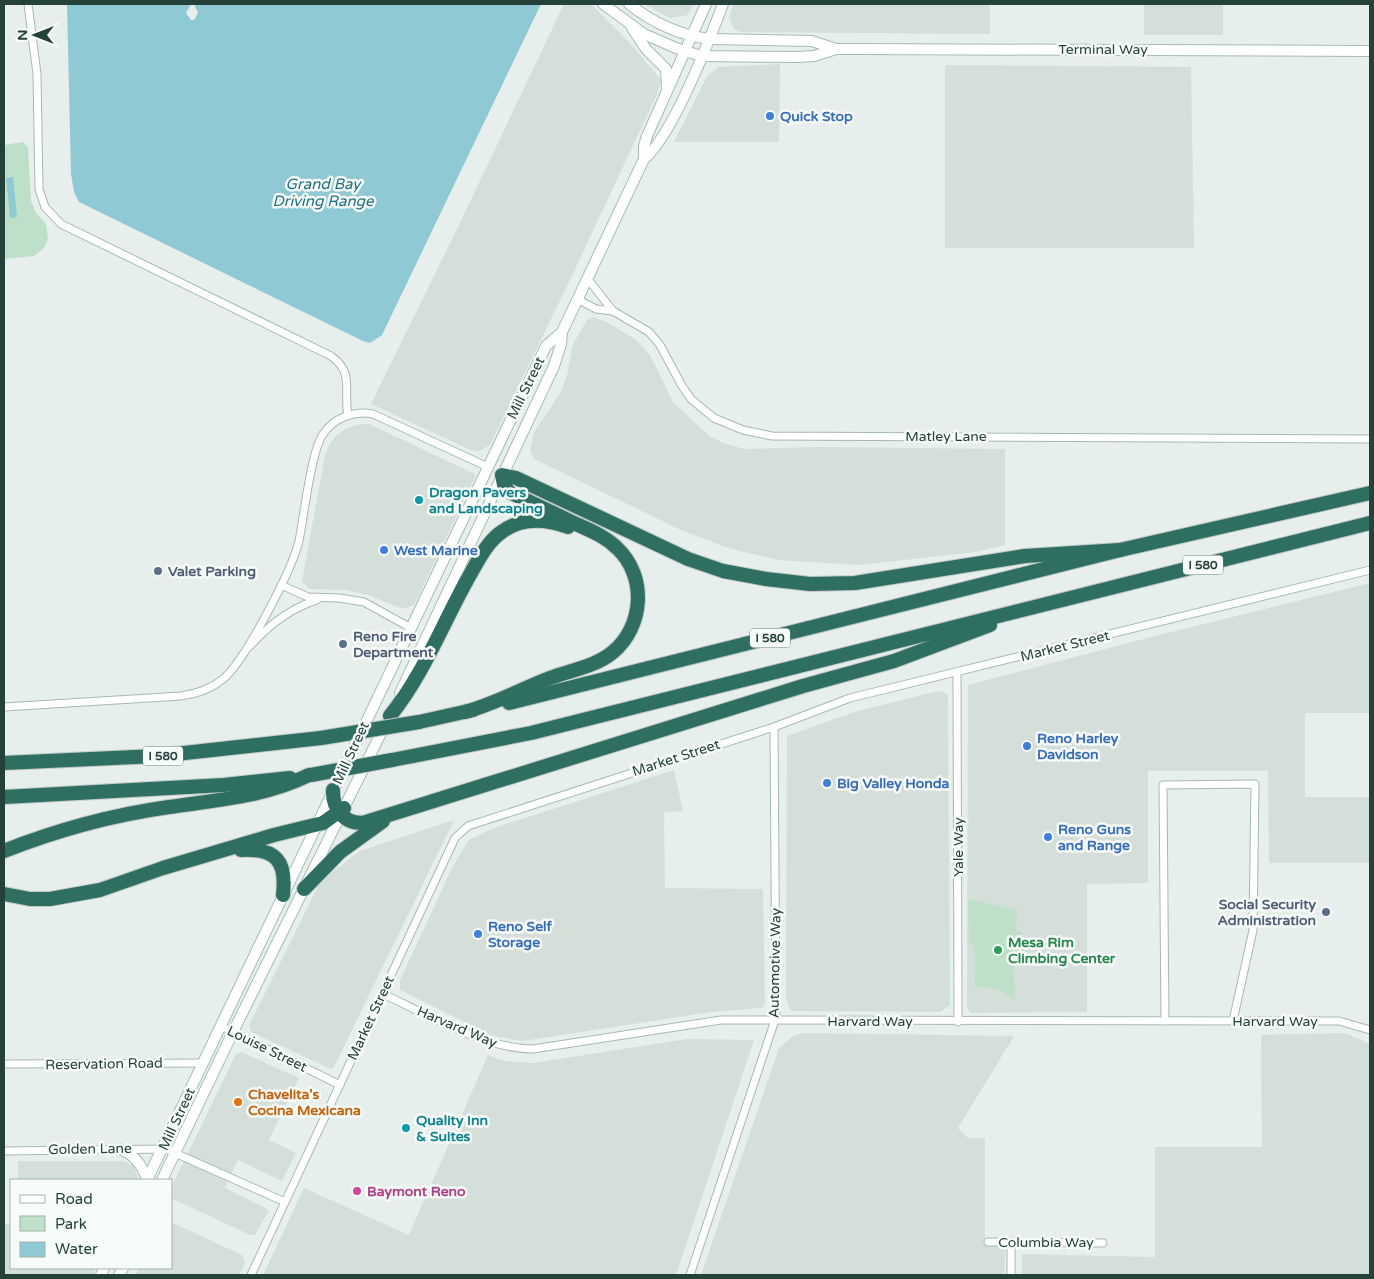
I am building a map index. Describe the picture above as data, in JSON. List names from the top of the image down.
{
  "streets": {
    "highway": ["I 580"],
    "main road": ["Terminal Way", "Mill Street"],
    "street": [
      "Matley Lane",
      "Market Street",
      "Yale Way",
      "Automotive Way",
      "Harvard Way",
      "Louise Street",
      "Reservation Road",
      "Golden Lane",
      "Columbia Way"
    ]
  },
  "crossings": [
    ["Terminal Way", "Mill Street"],
    ["Mill Street", "Matley Lane"],
    ["Mill Street", "Louise Street"],
    ["Mill Street", "Reservation Road"],
    ["Mill Street", "Golden Lane"],
    ["Market Street", "Yale Way"],
    ["Market Street", "Automotive Way"],
    ["Market Street", "Harvard Way"],
    ["Market Street", "Louise Street"],
    ["Market Street", "Golden Lane"],
    ["Yale Way", "Harvard Way"],
    ["Automotive Way", "Harvard Way"]
  ],
  "water": ["Grand Bay Driving Range"],
  "places": [
    "Quick Stop",
    "Dragon Pavers and Landscaping",
    "West Marine",
    "Valet Parking",
    "Reno Fire Department",
    "Reno Harley Davidson",
    "Big Valley Honda",
    "Reno Guns and Range",
    "Social Security Administration",
    "Reno Self Storage",
    "Mesa Rim Climbing Center",
    "Chavelita's Cocina Mexicana",
    "Quality Inn & Suites",
    "Baymont Reno"
  ],
  "legend": ["Road", "Park", "Water"],
  "north": "left"
}
